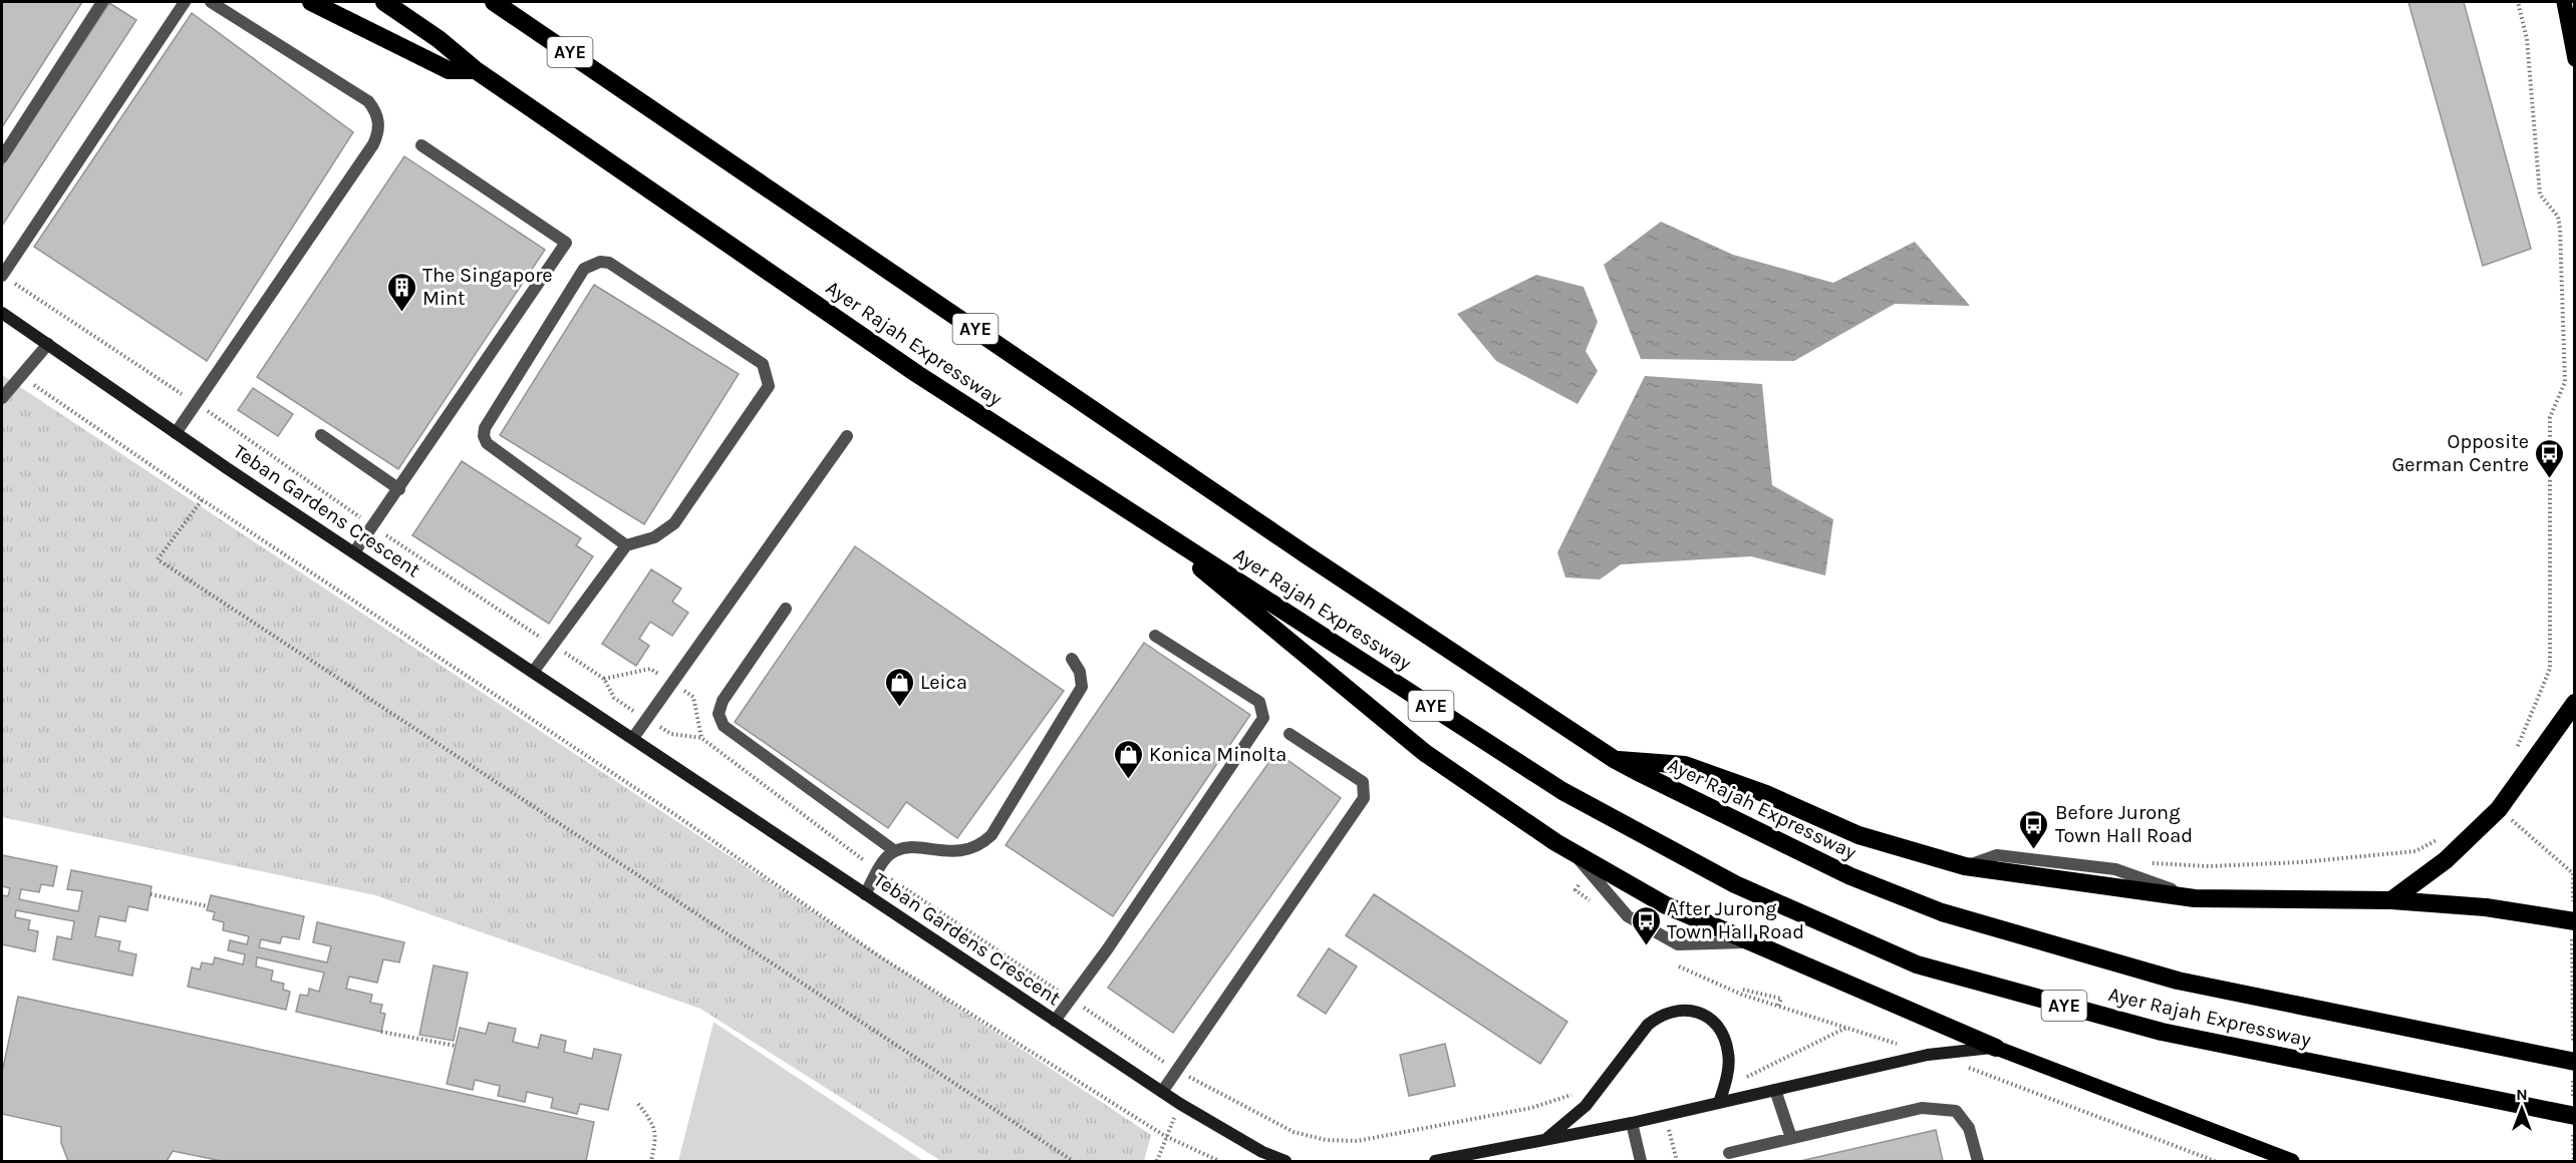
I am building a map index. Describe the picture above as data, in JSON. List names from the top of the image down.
{
  "streets": {
    "highway": ["AYE", "Ayer Rajah Expressway"],
    "street": ["Teban Gardens Crescent"]
  },
  "places": {
    "building": ["The Singapore Mint"],
    "bus stop": ["Opposite German Centre", "Before Jurong Town Hall Road", "After Jurong Town Hall Road"],
    "shop": ["Leica", "Konica Minolta"]
  },
  "north": "top"
}
